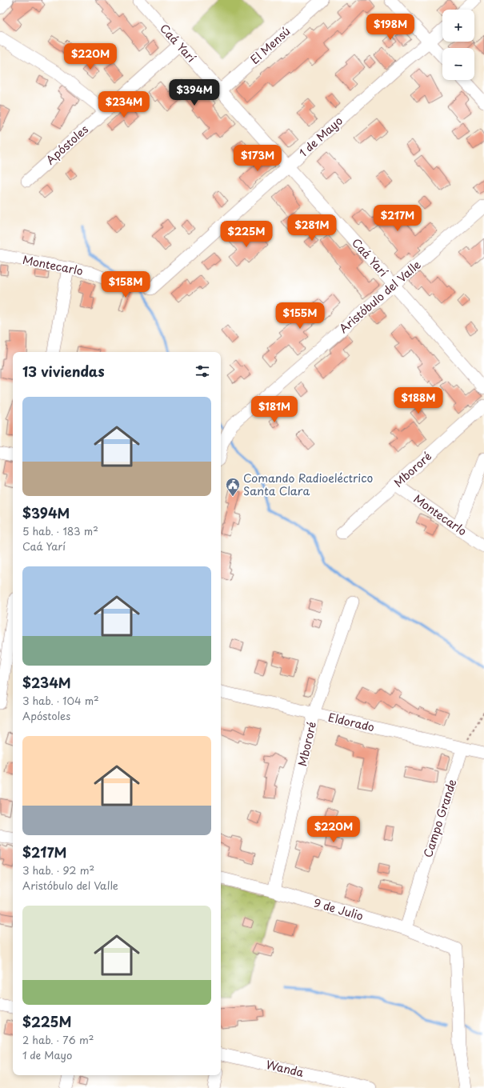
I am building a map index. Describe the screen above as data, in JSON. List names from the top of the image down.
{
  "streets": {
    "street": [
      "Caá Yarí",
      "El Mensú",
      "1 de Mayo",
      "Apóstoles",
      "Montecarlo",
      "Aristóbulo del Valle",
      "Mbororé",
      "Eldorado",
      "Campo Grande",
      "9 de Julio",
      "Wanda"
    ]
  },
  "crossings": [
    ["Caá Yarí", "El Mensú"],
    ["Caá Yarí", "1 de Mayo"],
    ["Caá Yarí", "Apóstoles"],
    ["Caá Yarí", "Aristóbulo del Valle"],
    ["Montecarlo", "Mbororé"],
    ["Mbororé", "Eldorado"],
    ["Mbororé", "9 de Julio"],
    ["Eldorado", "Campo Grande"],
    ["Campo Grande", "9 de Julio"]
  ],
  "places": {
    "public building": ["Comando Radioeléctrico Santa Clara"]
  },
  "page": {
    "map_buttons": ["+", "−"],
    "price": [
      "$198M",
      "$220M",
      "$394M",
      "$234M",
      "$173M",
      "$217M",
      "$281M",
      "$225M",
      "$158M",
      "$155M",
      "$188M",
      "$181M",
      "$220M"
    ],
    "heading": "13 viviendas",
    "list": [
      {
        "name": "$394M",
        "note": "5 hab. · 183 m² · Caá Yarí"
      },
      {
        "name": "$234M",
        "note": "3 hab. · 104 m² · Apóstoles"
      },
      {
        "name": "$217M",
        "note": "3 hab. · 92 m² · Aristóbulo del Valle"
      },
      {
        "name": "$225M",
        "note": "2 hab. · 76 m² · 1 de Mayo"
      }
    ]
  }
}
